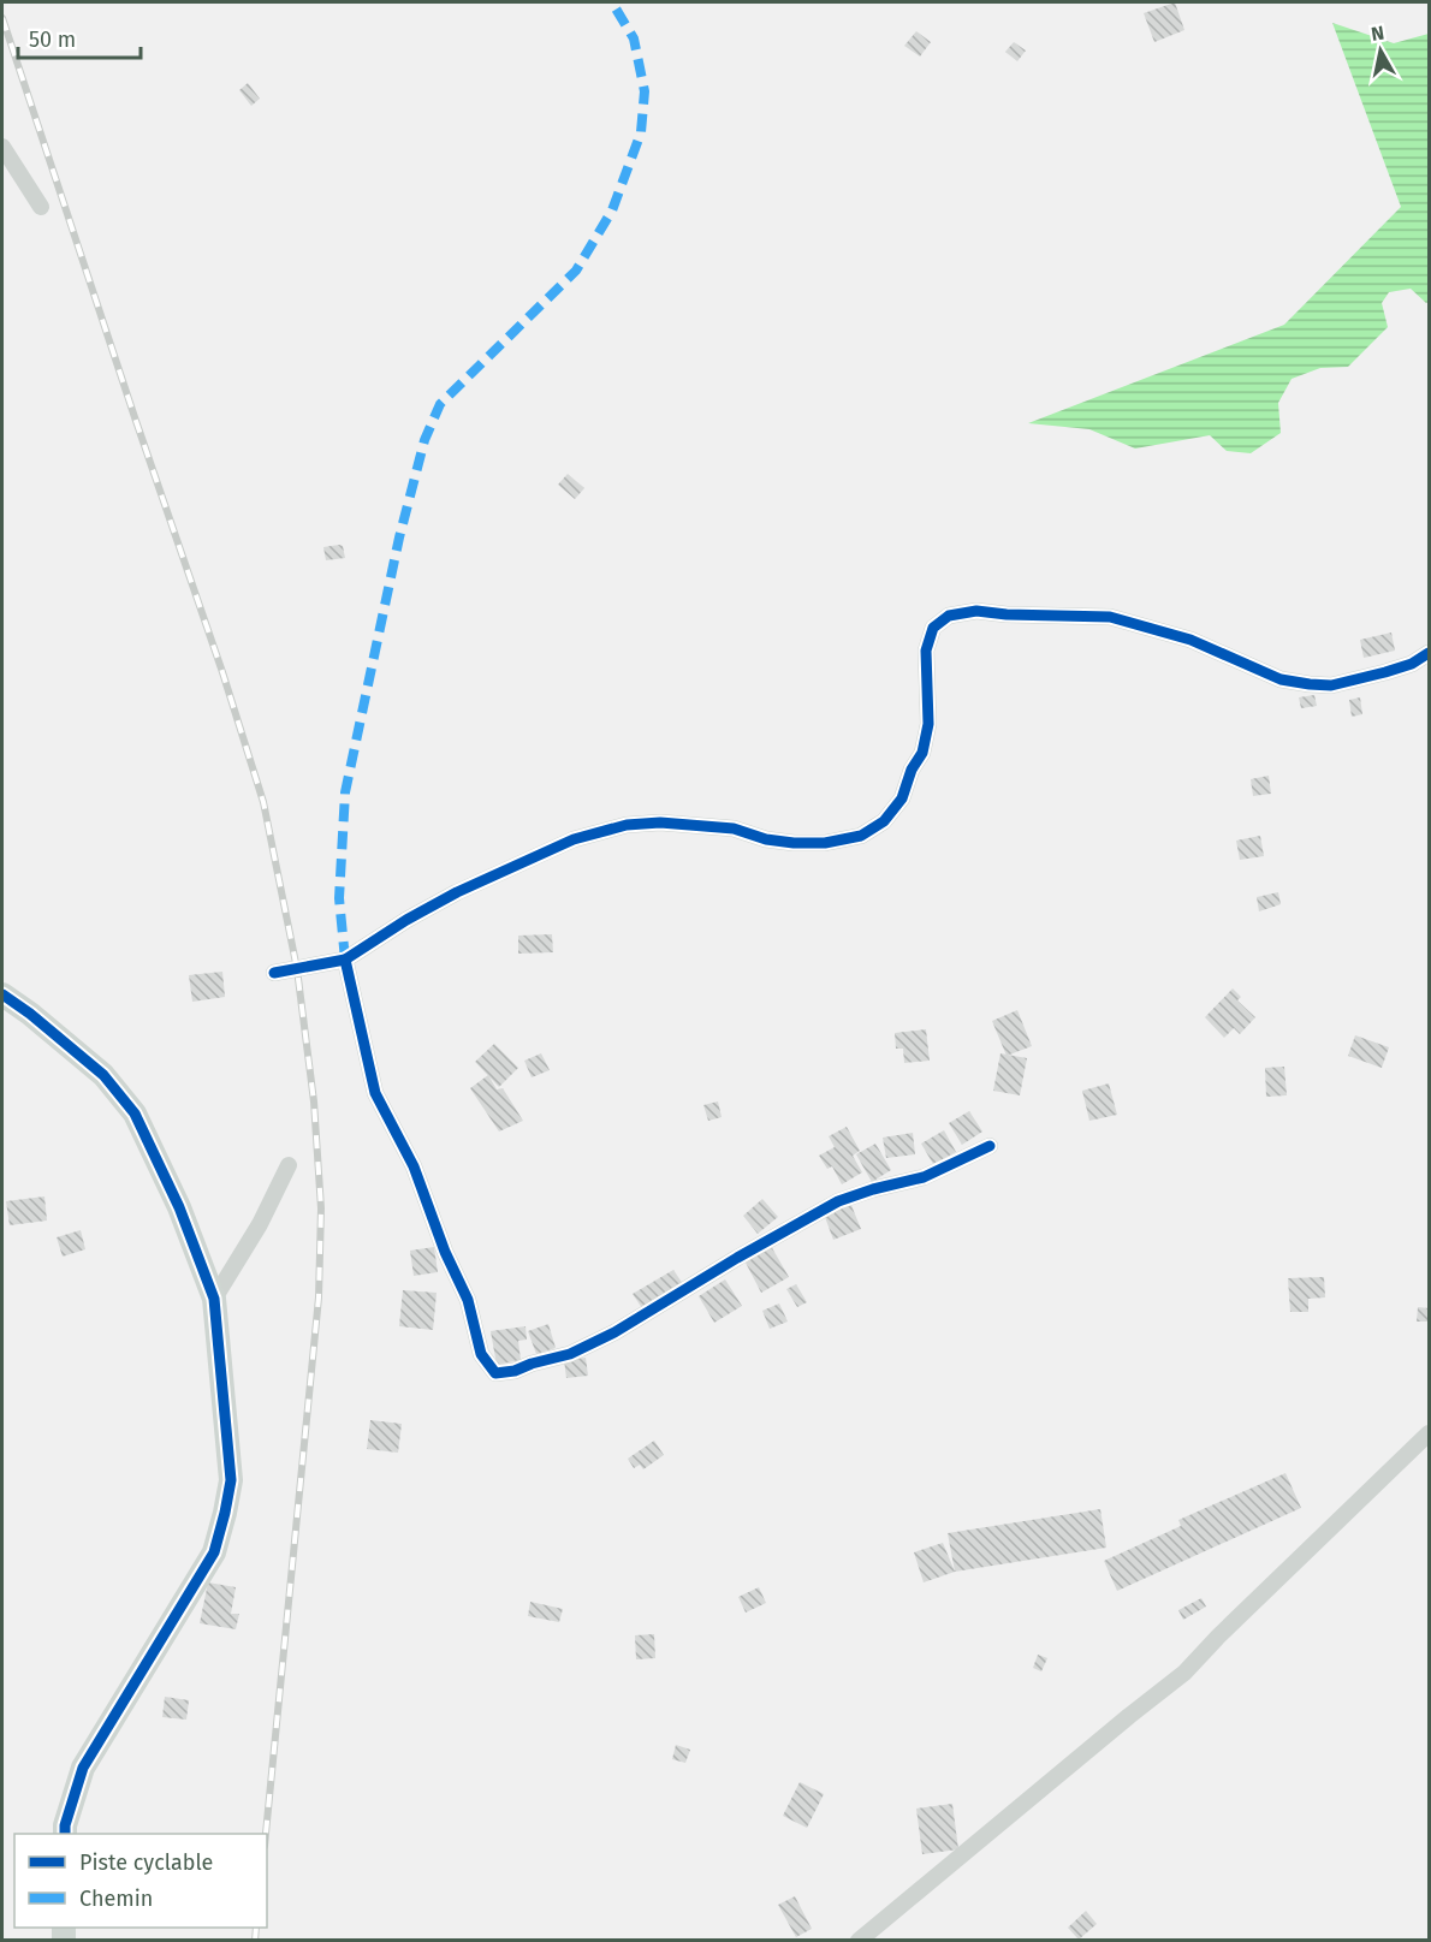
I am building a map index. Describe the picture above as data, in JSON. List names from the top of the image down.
{
  "legend": ["Piste cyclable", "Chemin"],
  "scale_bar": "50 m",
  "north": "top"
}
